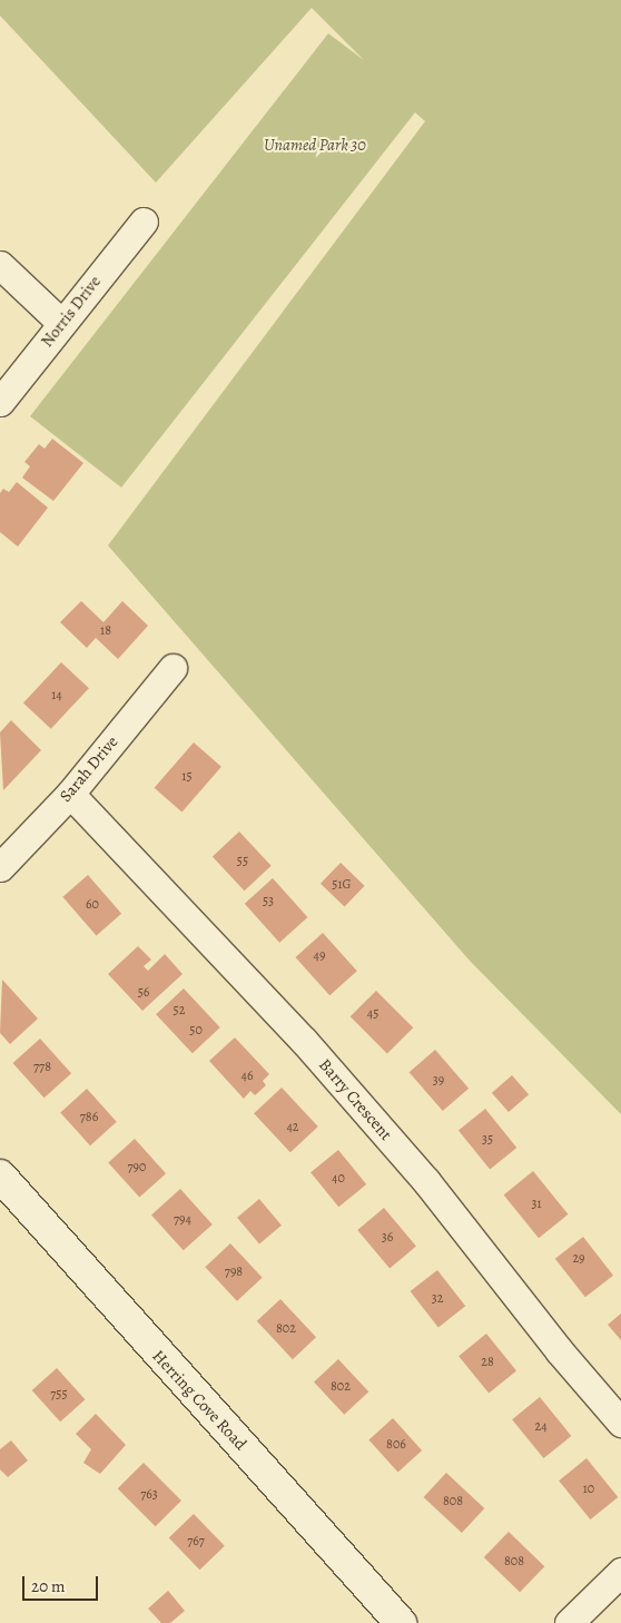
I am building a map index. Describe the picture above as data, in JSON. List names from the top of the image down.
{
  "streets": {
    "main road": ["Herring Cove Road"],
    "street": ["Norris Drive", "Sarah Drive", "Barry Crescent"]
  },
  "crossings": [
    ["Sarah Drive", "Barry Crescent"]
  ],
  "parks": ["Unamed Park 30"],
  "house_numbers": [
    "18",
    "14",
    "15",
    "55",
    "51G",
    "53",
    "60",
    "49",
    "56",
    "52",
    "45",
    "50",
    "778",
    "46",
    "39",
    "786",
    "42",
    "35",
    "790",
    "40",
    "31",
    "794",
    "36",
    "29",
    "798",
    "32",
    "802",
    "28",
    "802",
    "755",
    "24",
    "806",
    "10",
    "763",
    "808",
    "767",
    "808"
  ],
  "scale_bar": "20 m"
}
